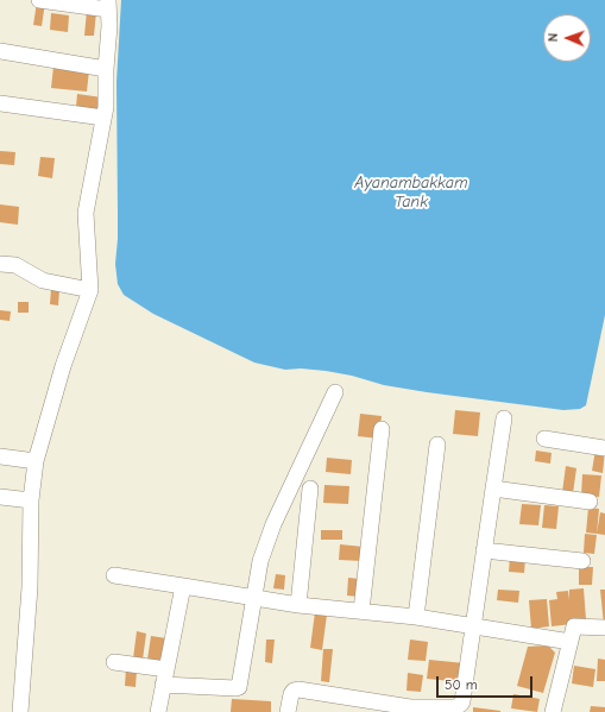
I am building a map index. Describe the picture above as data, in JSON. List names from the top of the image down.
{
  "water": ["Ayanambakkam Tank"],
  "scale_bar": "50 m",
  "north": "left"
}
